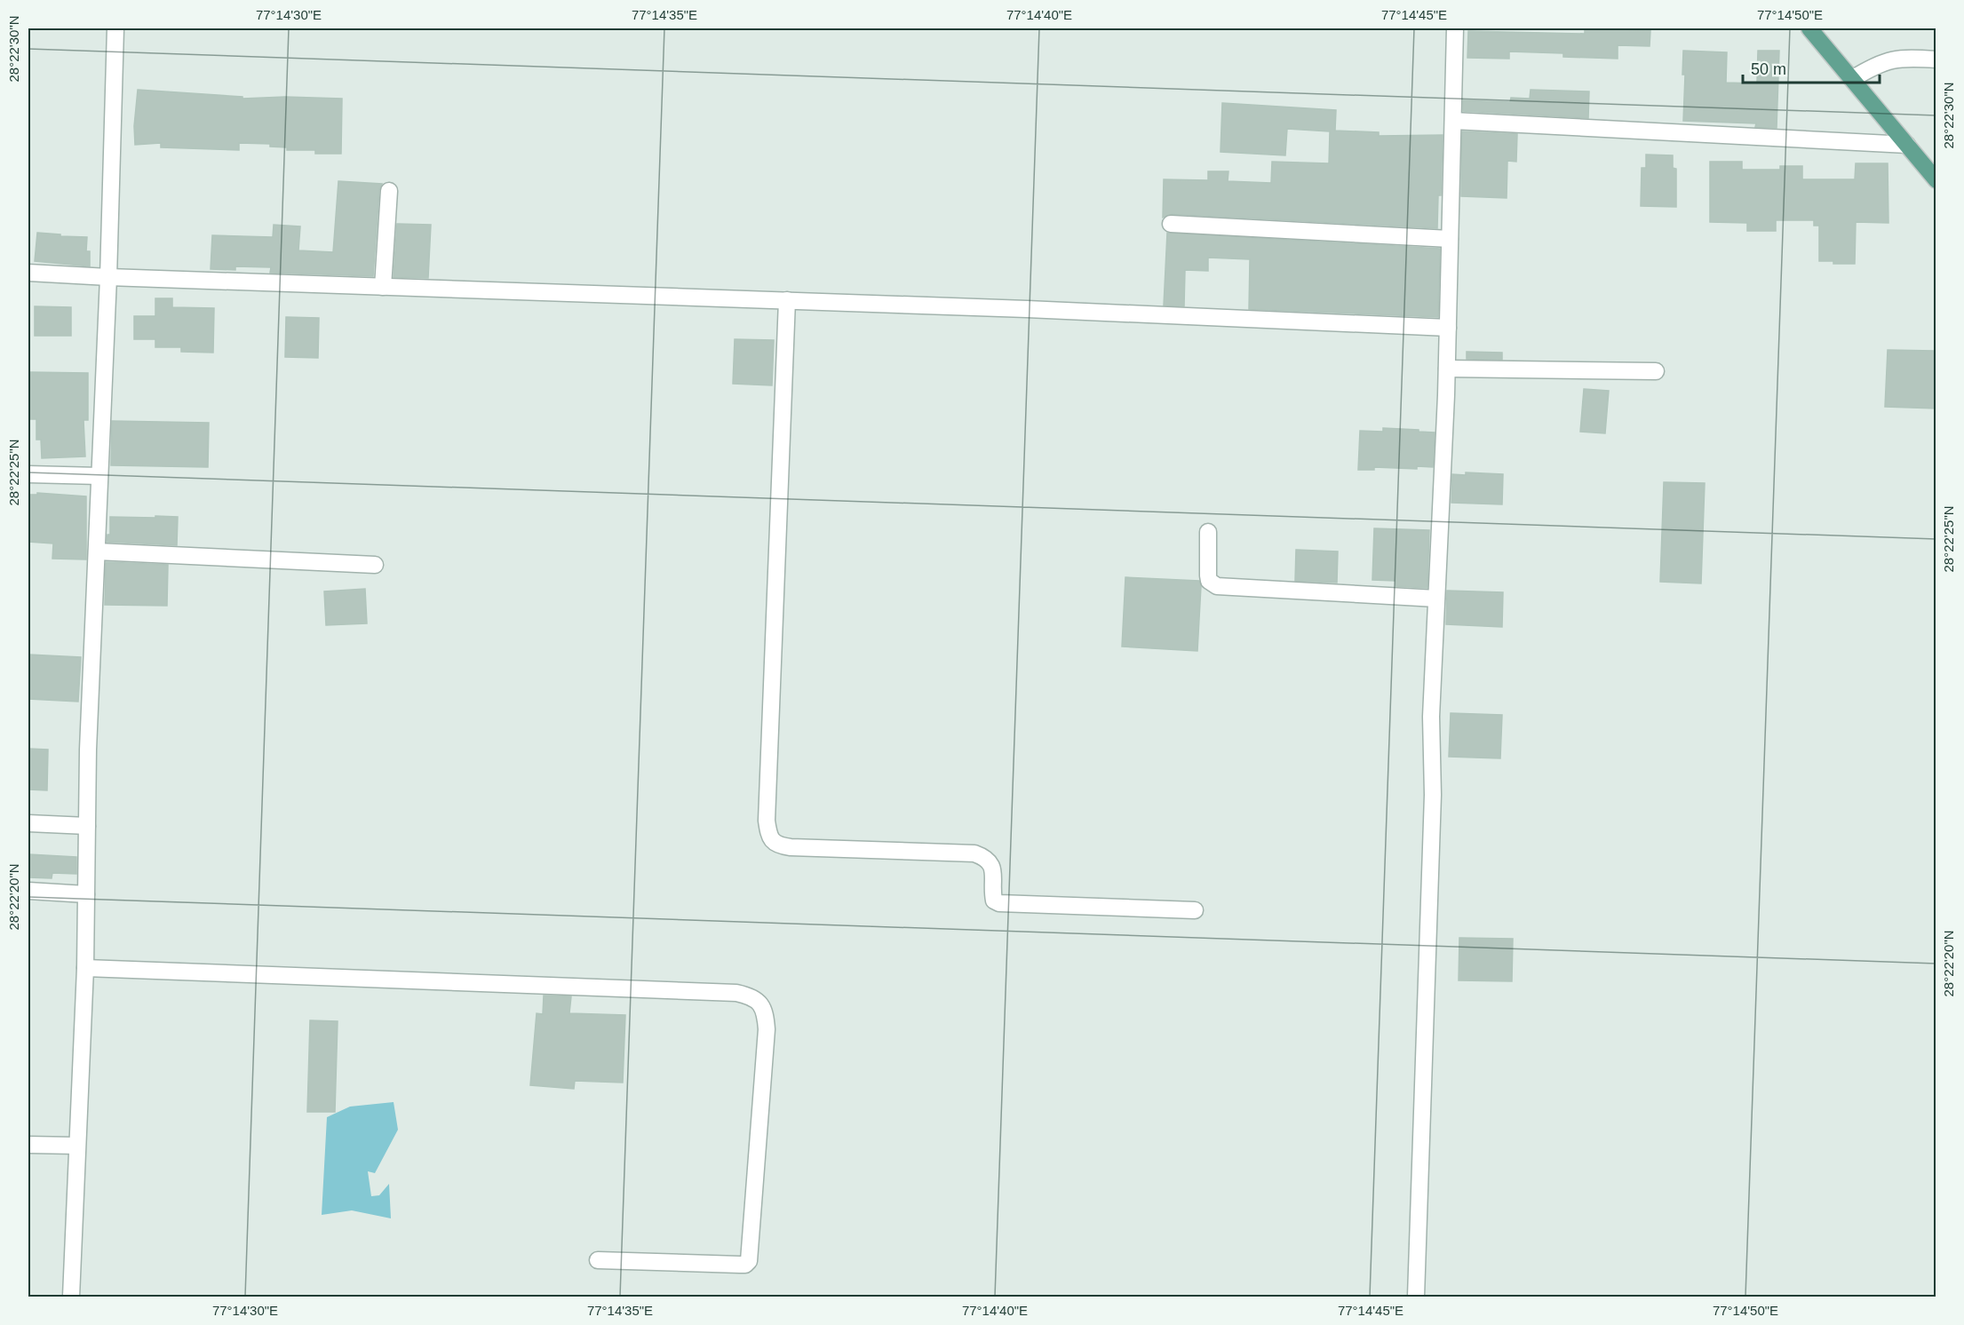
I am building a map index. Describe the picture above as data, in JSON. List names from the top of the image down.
{
  "scale_bar": "50 m",
  "coordinates": [
    "77°14'30\"E",
    "77°14'35\"E",
    "77°14'40\"E",
    "77°14'45\"E",
    "77°14'50\"E",
    "28°22'30\"N",
    "28°22'25\"N",
    "28°22'20\"N"
  ]
}
